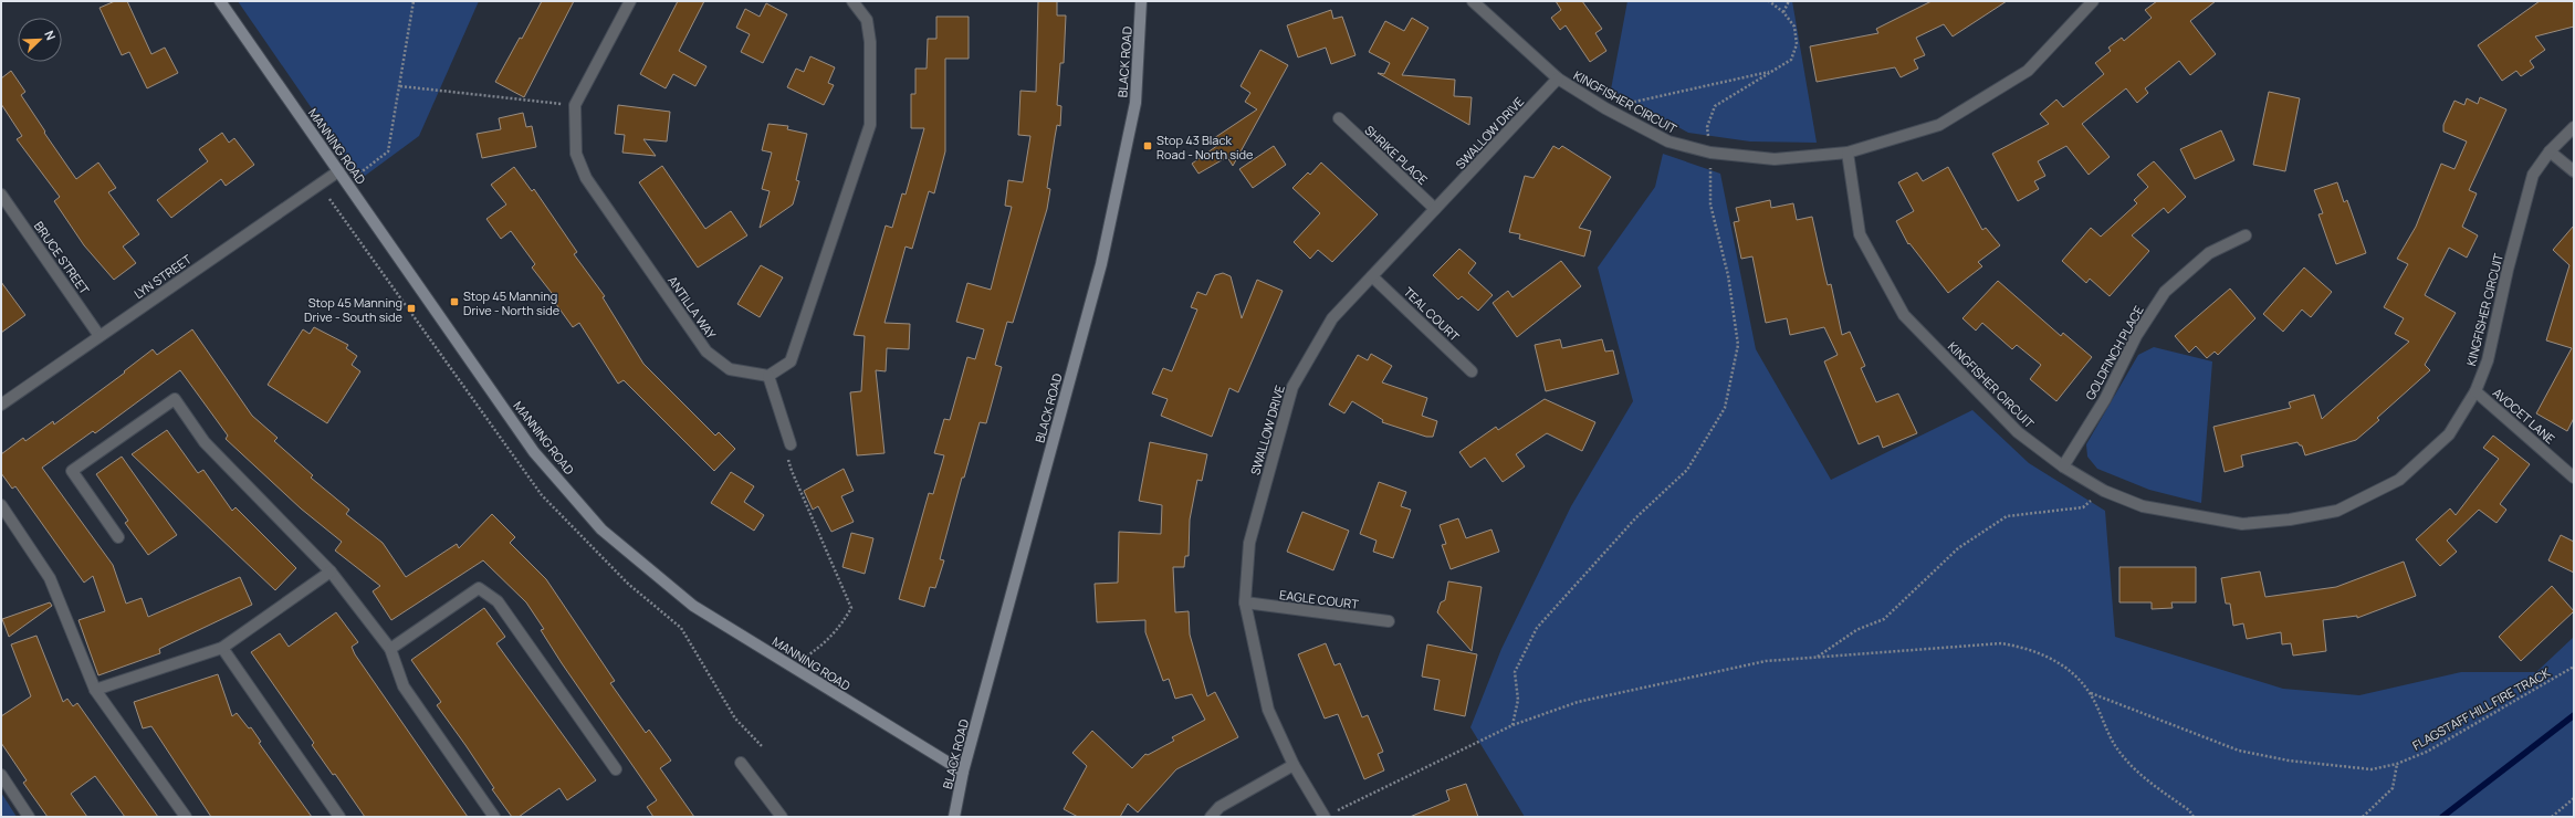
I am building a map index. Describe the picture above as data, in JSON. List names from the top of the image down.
{
  "streets": {
    "street": [
      "BLACK ROAD",
      "KINGFISHER CIRCUIT",
      "SWALLOW DRIVE",
      "MANNING ROAD",
      "SHRIKE PLACE",
      "BRUCE STREET",
      "LYN STREET",
      "ANTILLA WAY",
      "TEAL COURT",
      "GOLDFINCH PLACE",
      "AVOCET LANE",
      "EAGLE COURT"
    ],
    "path": ["FLAGSTAFF HILL FIRE TRACK"]
  },
  "crossings": [
    ["BLACK ROAD", "MANNING ROAD"],
    ["KINGFISHER CIRCUIT", "SWALLOW DRIVE"],
    ["KINGFISHER CIRCUIT", "GOLDFINCH PLACE"],
    ["KINGFISHER CIRCUIT", "AVOCET LANE"],
    ["SWALLOW DRIVE", "SHRIKE PLACE"],
    ["SWALLOW DRIVE", "TEAL COURT"],
    ["SWALLOW DRIVE", "EAGLE COURT"],
    ["MANNING ROAD", "LYN STREET"],
    ["BRUCE STREET", "LYN STREET"]
  ],
  "places": {
    "transit": ["Stop 43 Black Road - North side", "Stop 45 Manning Drive - North side", "Stop 45 Manning Drive - South side"]
  },
  "north": "top right"
}
